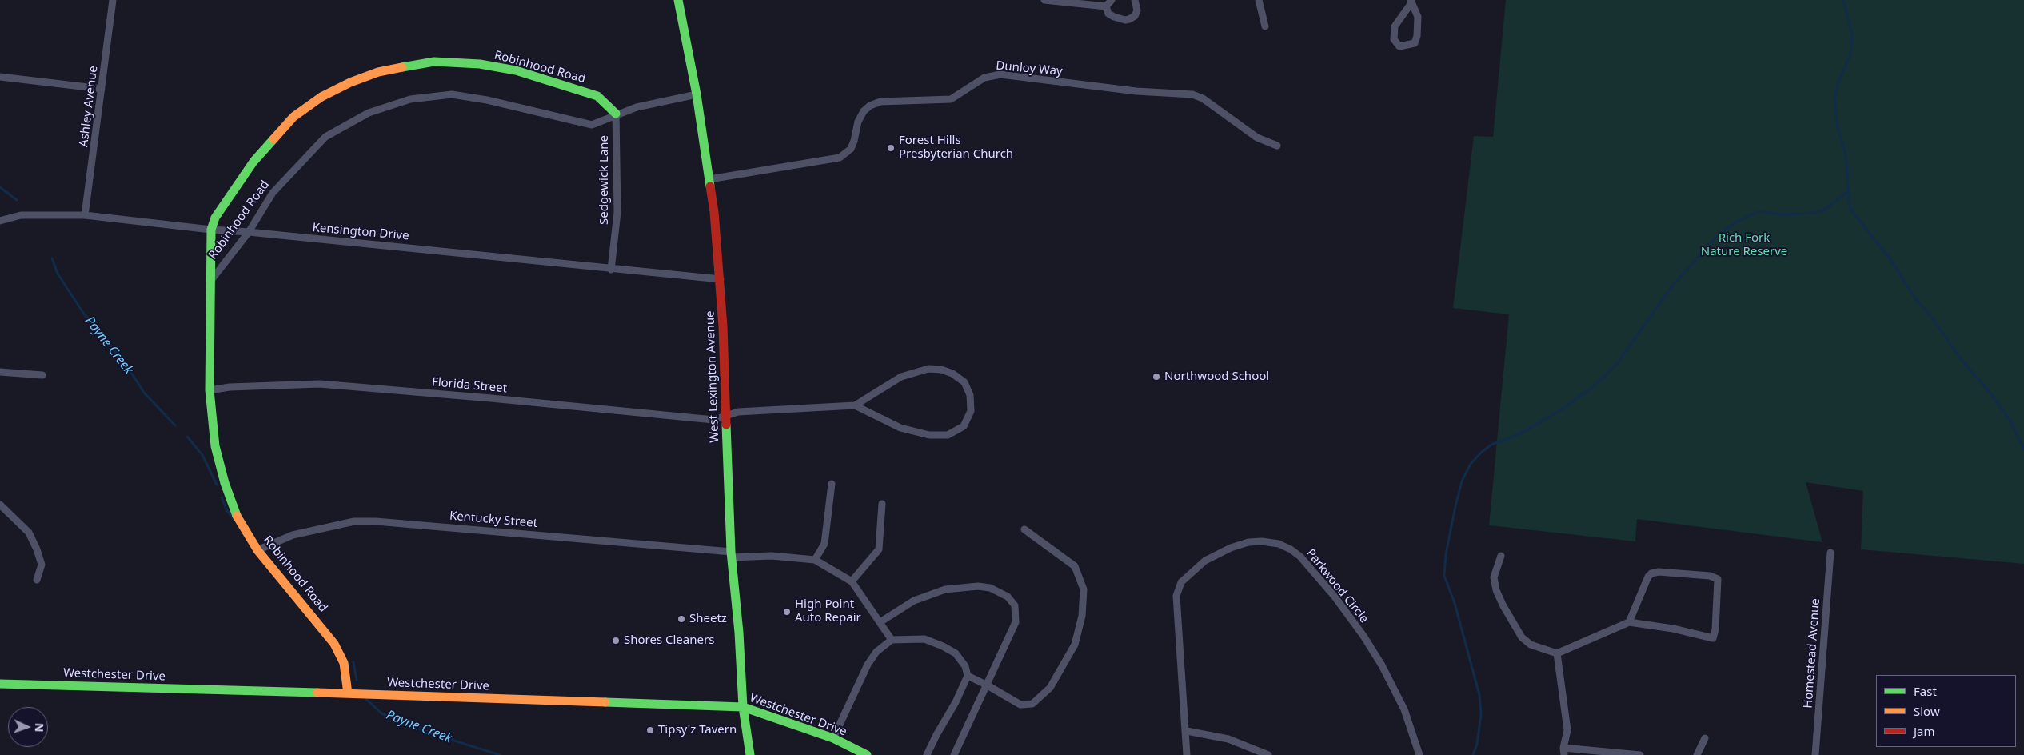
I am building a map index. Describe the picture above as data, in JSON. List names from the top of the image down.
{
  "streets": {
    "street": [
      "Robinhood Road",
      "Dunloy Way",
      "Ashley Avenue",
      "Sedgewick Lane",
      "Kensington Drive",
      "West Lexington Avenue",
      "Florida Street",
      "Kentucky Street",
      "Parkwood Circle",
      "Homestead Avenue",
      "Westchester Drive"
    ]
  },
  "crossings": [
    ["Robinhood Road", "Sedgewick Lane"],
    ["Robinhood Road", "Kensington Drive"],
    ["Robinhood Road", "West Lexington Avenue"],
    ["Robinhood Road", "Florida Street"],
    ["Robinhood Road", "Kentucky Street"],
    ["Robinhood Road", "Westchester Drive"],
    ["Dunloy Way", "West Lexington Avenue"],
    ["Ashley Avenue", "Kensington Drive"],
    ["Sedgewick Lane", "Kensington Drive"],
    ["Kensington Drive", "West Lexington Avenue"],
    ["West Lexington Avenue", "Florida Street"],
    ["West Lexington Avenue", "Kentucky Street"],
    ["West Lexington Avenue", "Westchester Drive"]
  ],
  "water": ["Payne Creek"],
  "parks": ["Rich Fork Nature Reserve"],
  "places": [
    "Forest Hills Presbyterian Church",
    "Northwood School",
    "High Point Auto Repair",
    "Sheetz",
    "Shores Cleaners",
    "Tipsy'z Tavern"
  ],
  "legend": ["Fast", "Slow", "Jam"],
  "north": "right"
}
